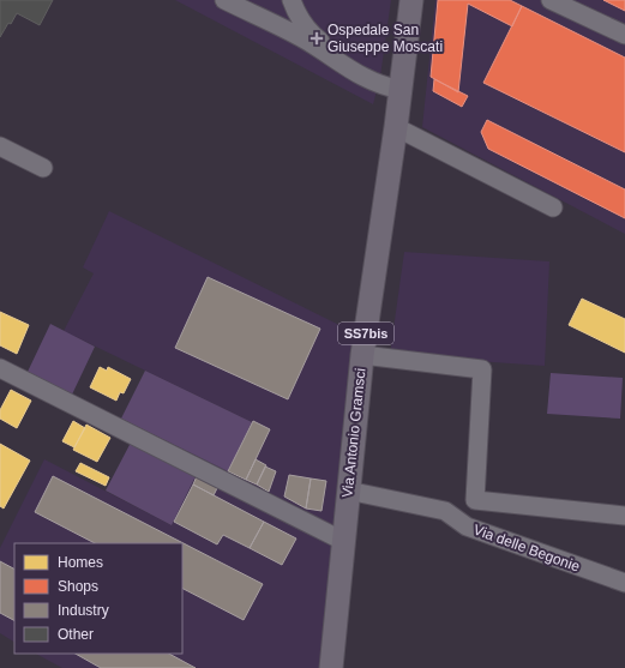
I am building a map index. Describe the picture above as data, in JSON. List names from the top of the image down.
{
  "streets": {
    "main road": ["SS7bis", "Via Antonio Gramsci"],
    "street": ["Via delle Begonie"]
  },
  "crossings": [
    ["Via Antonio Gramsci", "Via delle Begonie"]
  ],
  "places": {
    "health": ["Ospedale San Giuseppe Moscati"]
  },
  "legend": [
    "Homes",
    "Shops",
    "Industry",
    "Other"
  ]
}
